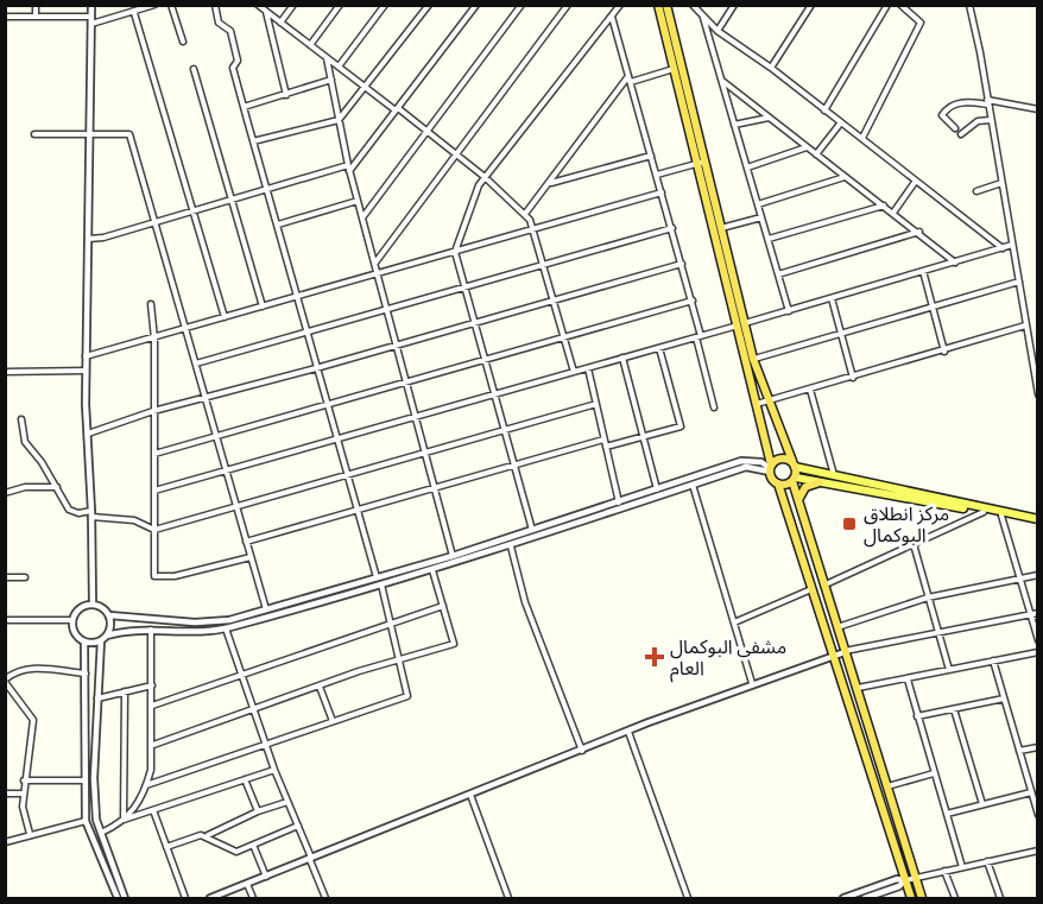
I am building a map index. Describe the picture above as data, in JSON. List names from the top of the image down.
{
  "places": {
    "transit": ["مركز انطلاق البوكمال"],
    "health": ["مشفى البوكمال العام"]
  }
}
